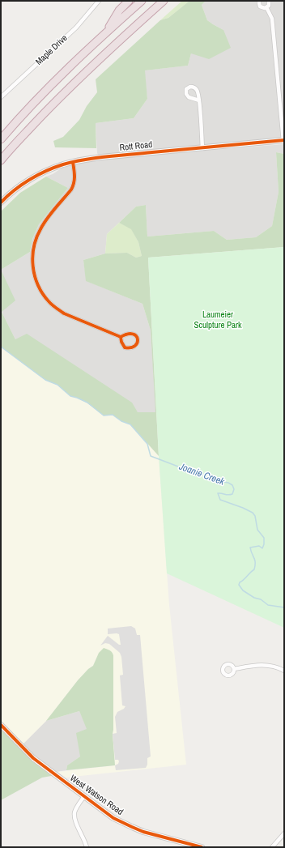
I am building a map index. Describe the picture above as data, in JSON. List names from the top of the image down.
{
  "streets": {
    "street": ["Maple Drive", "Rott Road", "West Watson Road"]
  },
  "water": ["Joanie Creek"],
  "parks": ["Laumeier Sculpture Park"]
}
